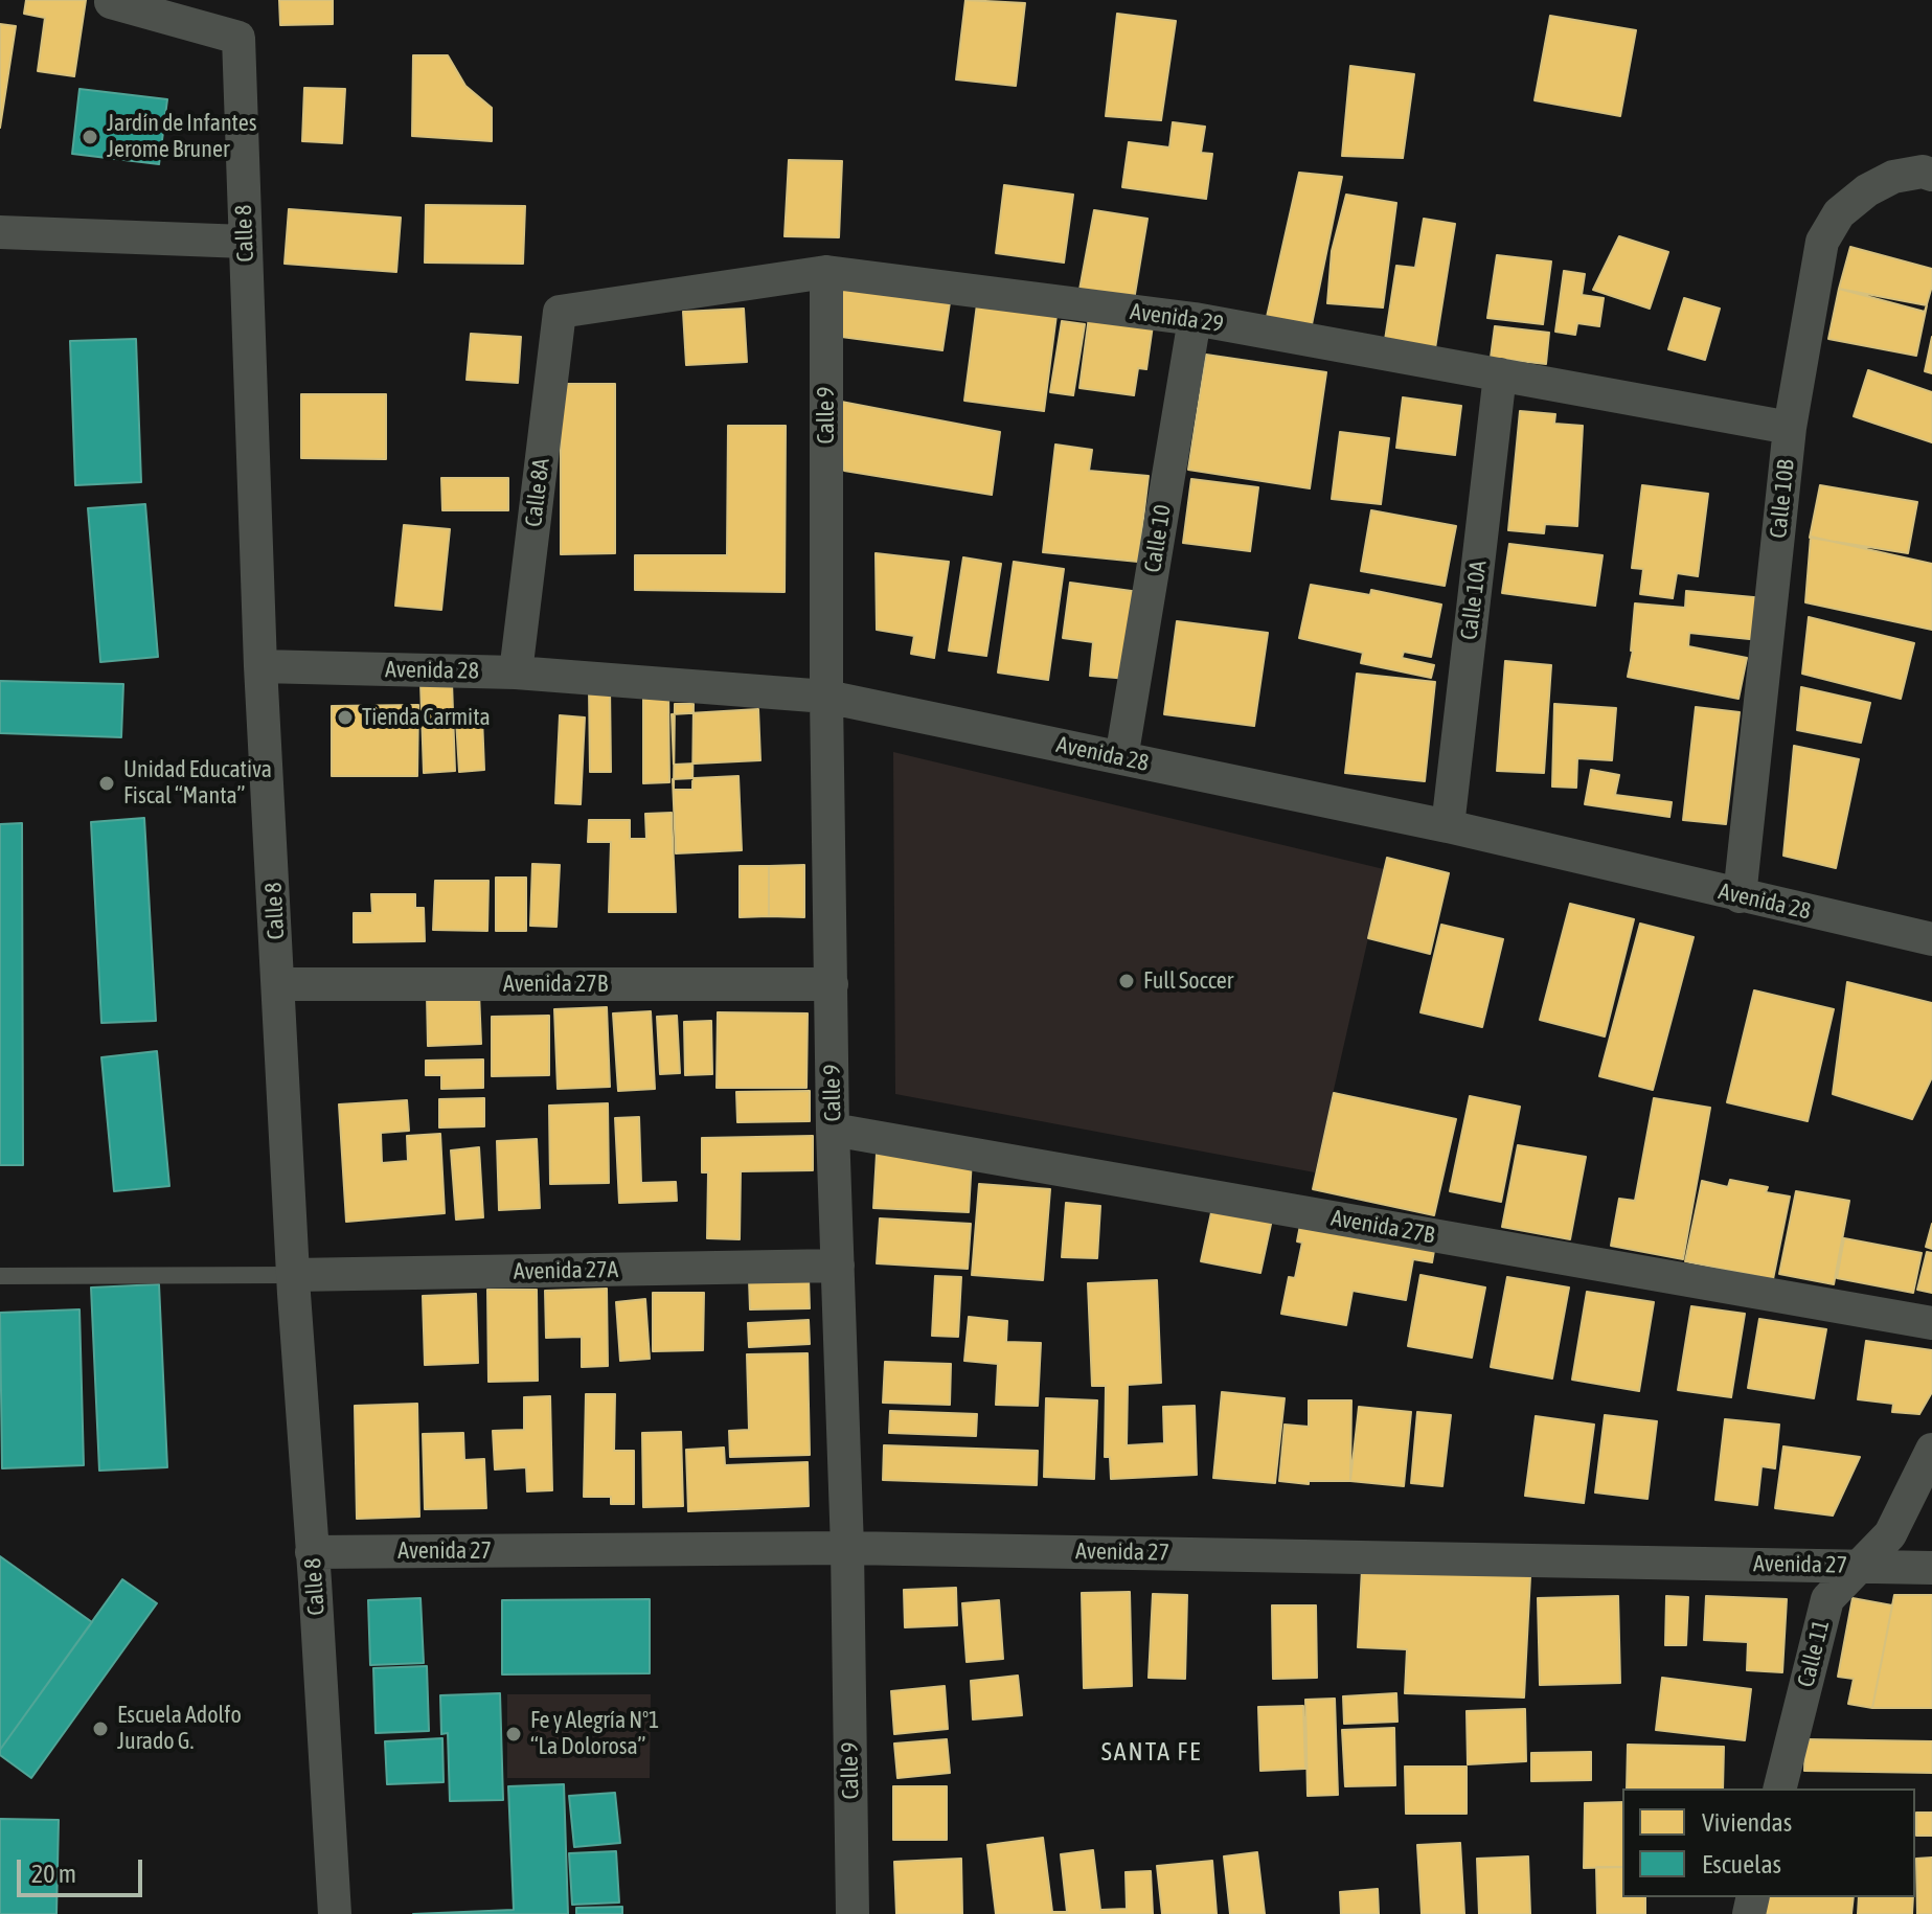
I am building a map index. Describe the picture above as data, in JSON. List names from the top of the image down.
{
  "streets": {
    "street": [
      "Calle 8",
      "Avenida 29",
      "Calle 9",
      "Calle 8A",
      "Calle 10B",
      "Calle 10",
      "Calle 10A",
      "Avenida 28",
      "Avenida 27B",
      "Avenida 27A",
      "Avenida 27",
      "Calle 11"
    ]
  },
  "crossings": [
    ["Calle 8", "Avenida 28"],
    ["Calle 8", "Avenida 27B"],
    ["Calle 8", "Avenida 27A"],
    ["Calle 8", "Avenida 27"],
    ["Avenida 29", "Calle 9"],
    ["Avenida 29", "Calle 8A"],
    ["Avenida 29", "Calle 10B"],
    ["Avenida 29", "Calle 10"],
    ["Avenida 29", "Calle 10A"],
    ["Calle 9", "Avenida 28"],
    ["Calle 9", "Avenida 27B"],
    ["Calle 9", "Avenida 27A"],
    ["Calle 9", "Avenida 27"],
    ["Calle 8A", "Avenida 28"],
    ["Calle 10B", "Avenida 28"],
    ["Calle 10", "Avenida 28"],
    ["Calle 10A", "Avenida 28"],
    ["Avenida 27", "Calle 11"]
  ],
  "districts": ["SANTA FE"],
  "places": [
    "Jardín de Infantes Jerome Bruner",
    "Tienda Carmita",
    "Unidad Educativa Fiscal “Manta”",
    "Full Soccer",
    "Escuela Adolfo Jurado G.",
    "Fe y Alegría Nº1 “La Dolorosa”"
  ],
  "legend": ["Viviendas", "Escuelas"],
  "scale_bar": "20 m"
}
